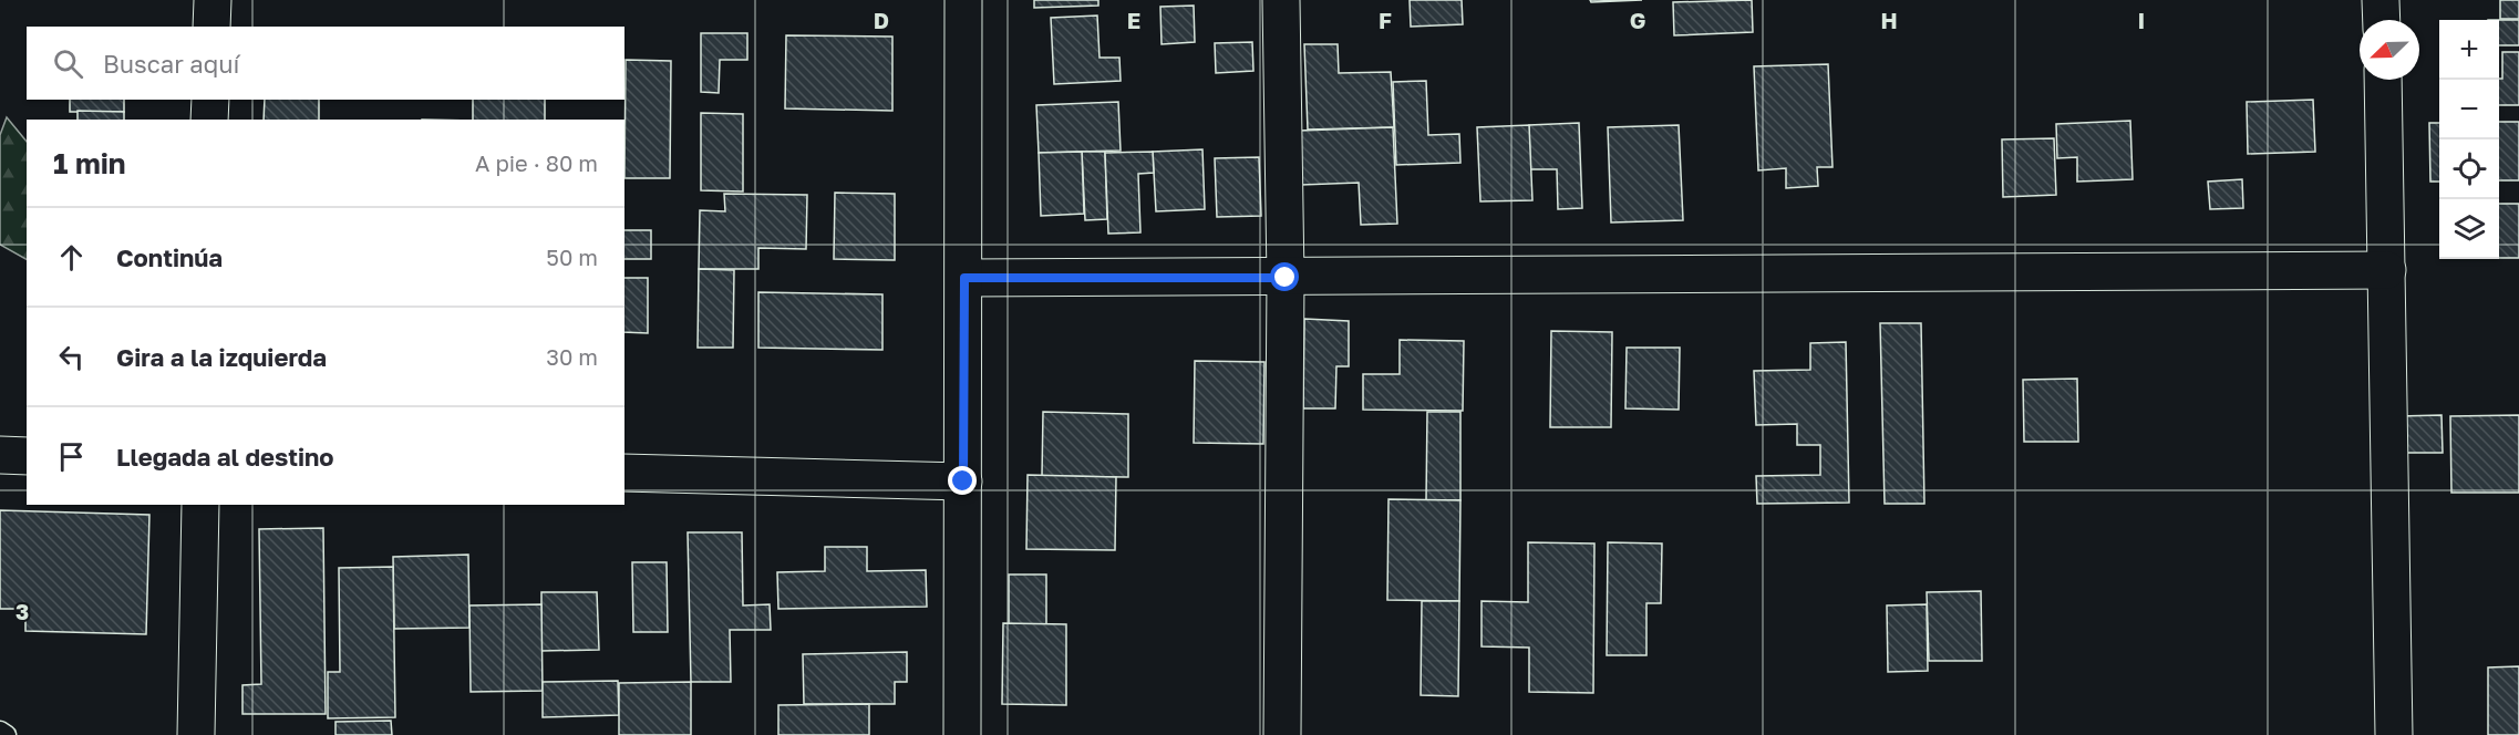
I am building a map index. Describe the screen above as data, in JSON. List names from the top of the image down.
{
  "north": "bottom left",
  "page": {
    "map_buttons": ["+", "−"],
    "search": "Buscar aquí",
    "heading": ["1 min", "A pie · 80 m"],
    "list": [
      ["Continúa", "50 m"],
      ["Gira a la izquierda", "30 m"],
      "Llegada al destino"
    ]
  },
  "grid": {
    "columns": [
      "D",
      "E",
      "F",
      "G",
      "H",
      "I"
    ],
    "rows": ["3"]
  }
}
